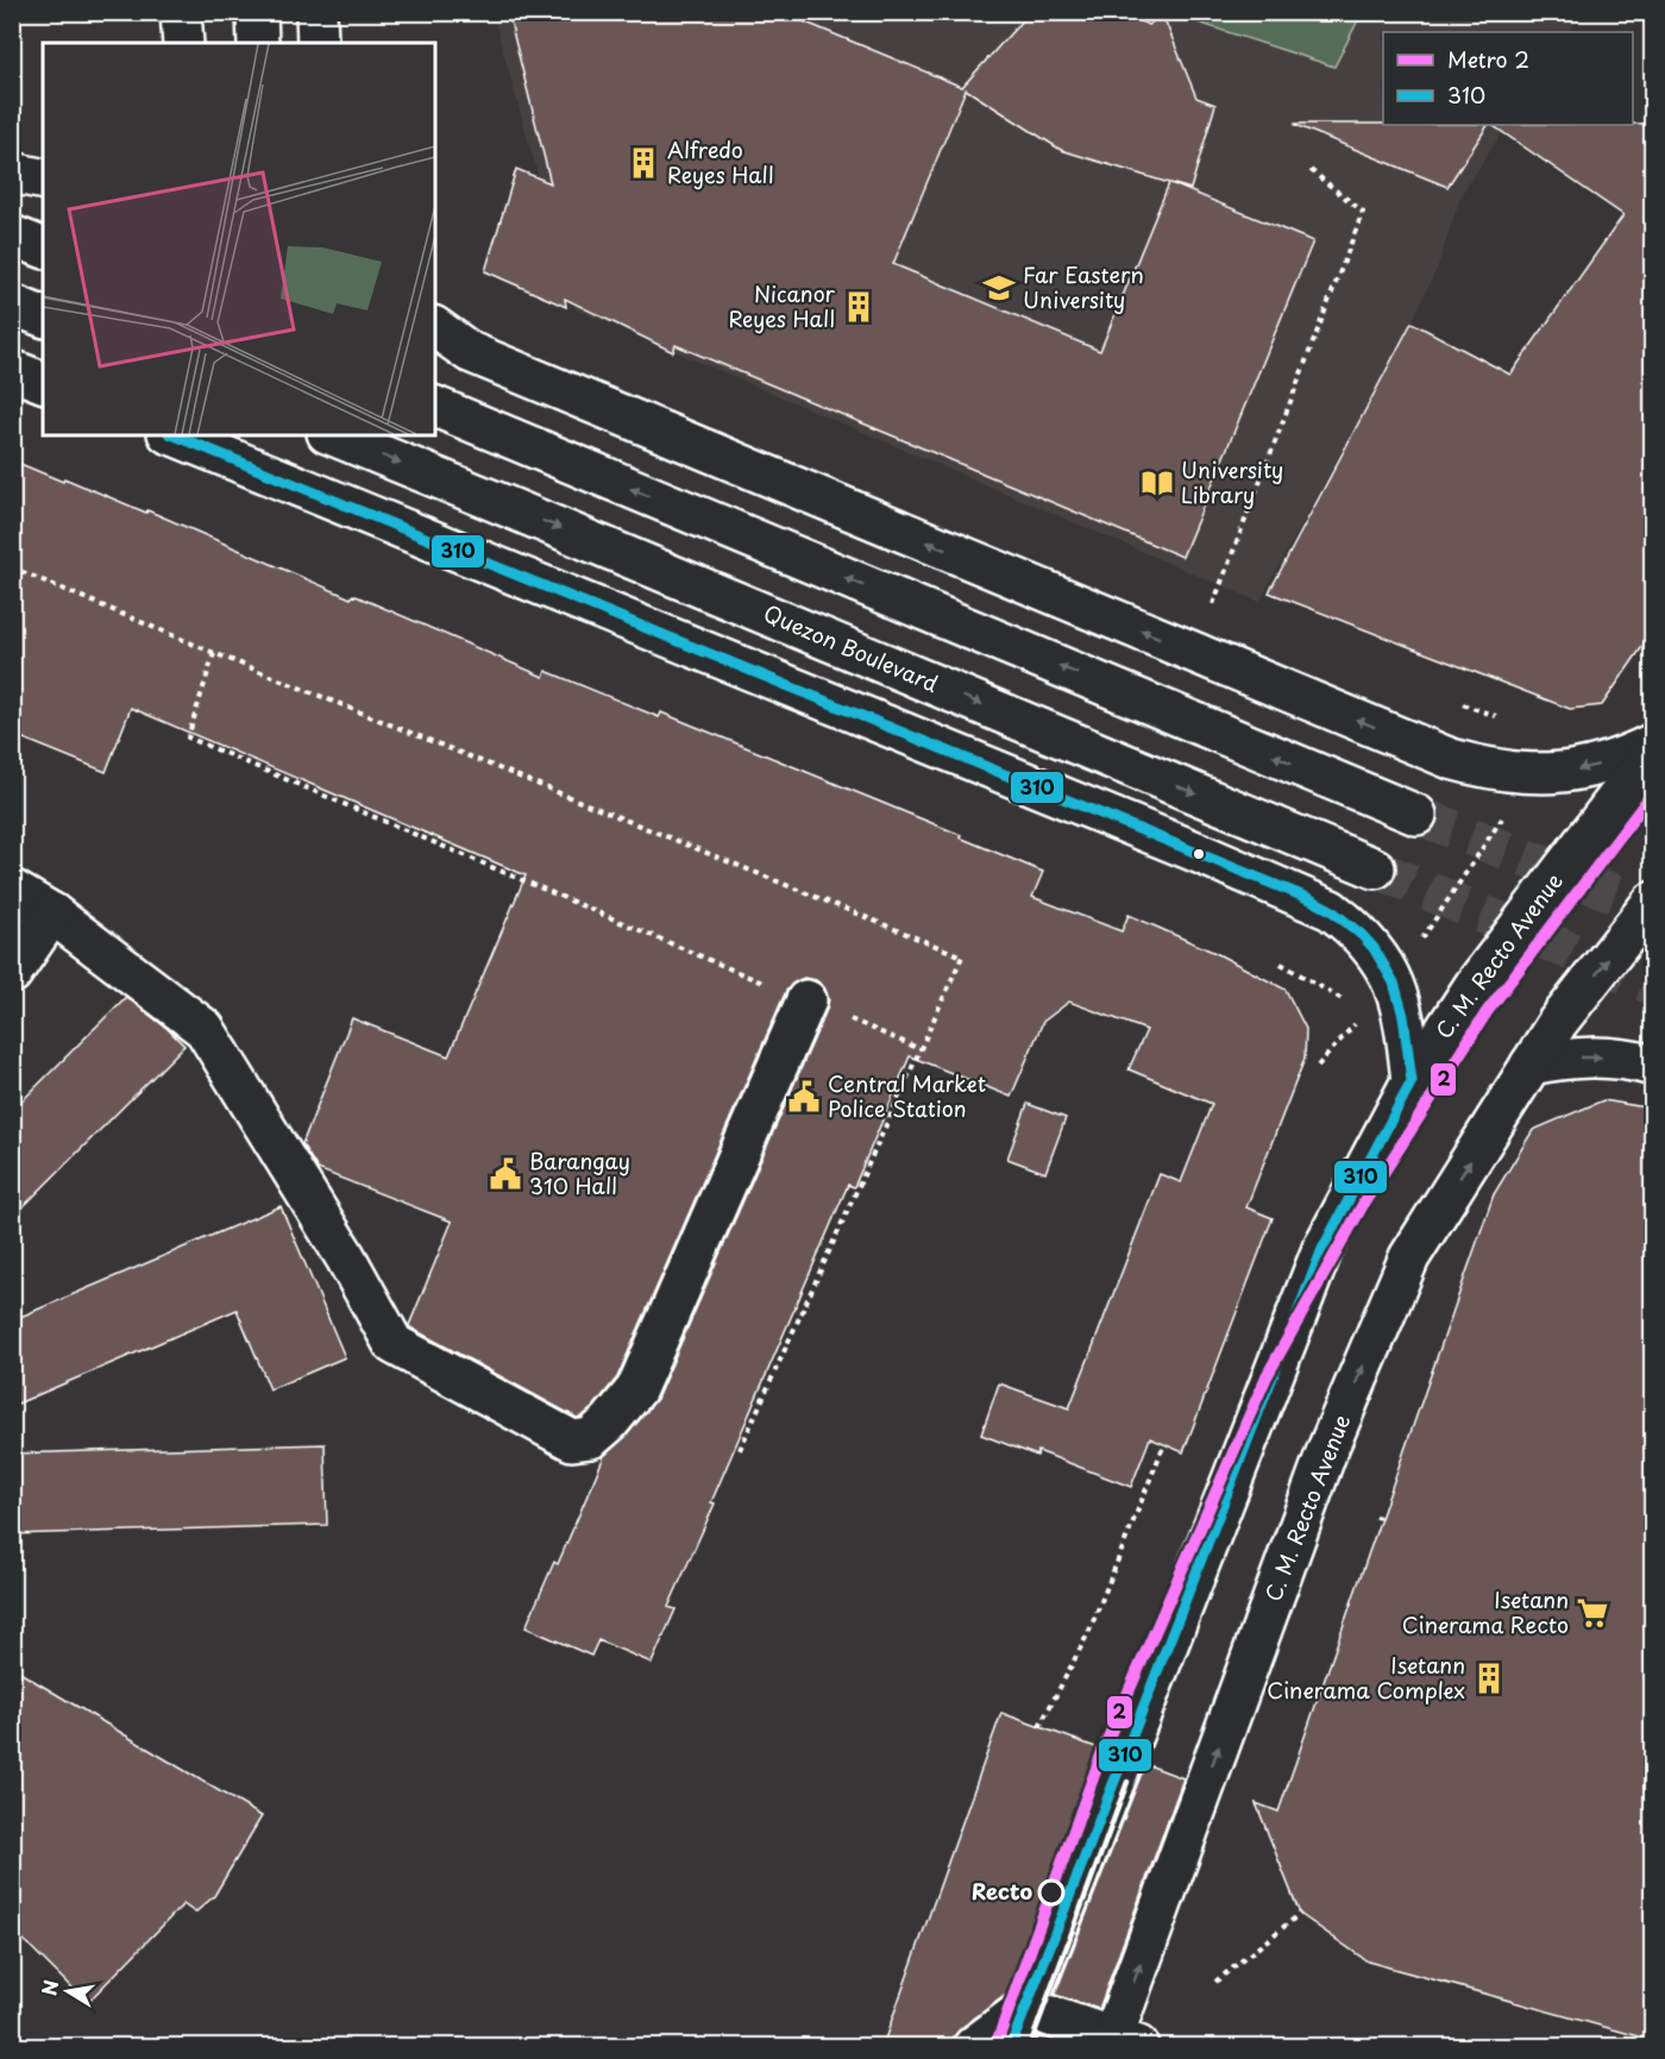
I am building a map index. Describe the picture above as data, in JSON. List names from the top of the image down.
{
  "streets": {
    "main road": ["Quezon Boulevard", "C. M. Recto Avenue"]
  },
  "places": {
    "building": ["Alfredo Reyes Hall", "Nicanor Reyes Hall", "Isetann Cinerama Complex"],
    "school or university": ["Far Eastern University"],
    "library": ["University Library"],
    "public building": ["Central Market Police Station", "Barangay 310 Hall"],
    "supermarket": ["Isetann Cinerama Recto"],
    "other": ["Recto"]
  },
  "lines": ["transit line 310", "metro line 2"],
  "legend": ["Metro 2", "310"],
  "north": "left"
}
